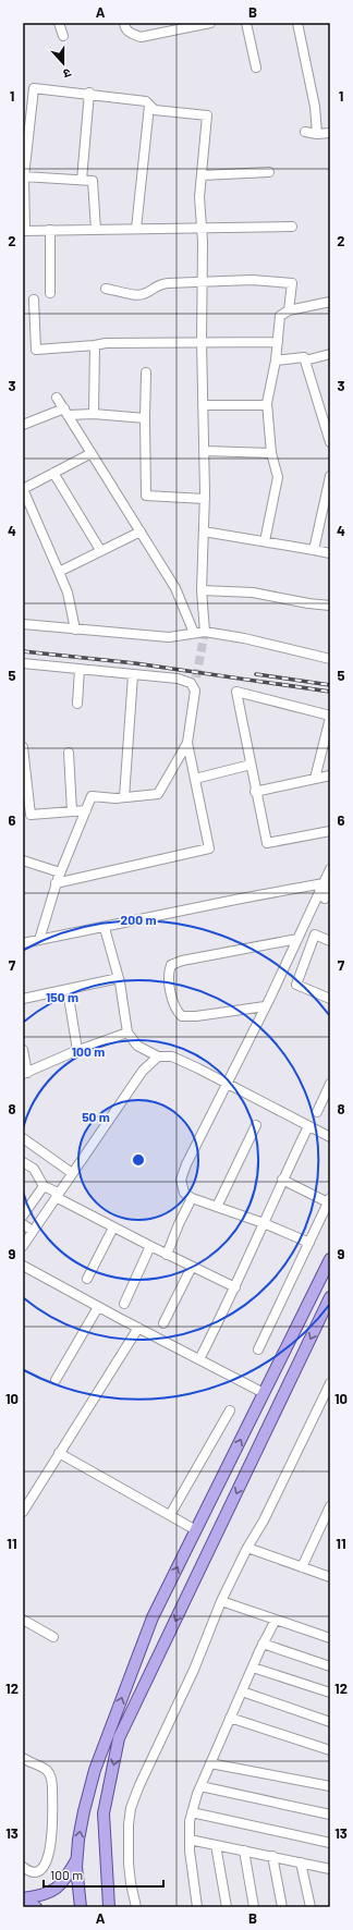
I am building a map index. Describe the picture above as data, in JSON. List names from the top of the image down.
{
  "scale_bar": "100 m",
  "north": "bottom",
  "grid": {
    "columns": ["A", "B"],
    "rows": [
      "1",
      "2",
      "3",
      "4",
      "5",
      "6",
      "7",
      "8",
      "9",
      "10",
      "11",
      "12",
      "13"
    ]
  },
  "rings": [
    "200 m",
    "150 m",
    "100 m",
    "50 m"
  ]
}
